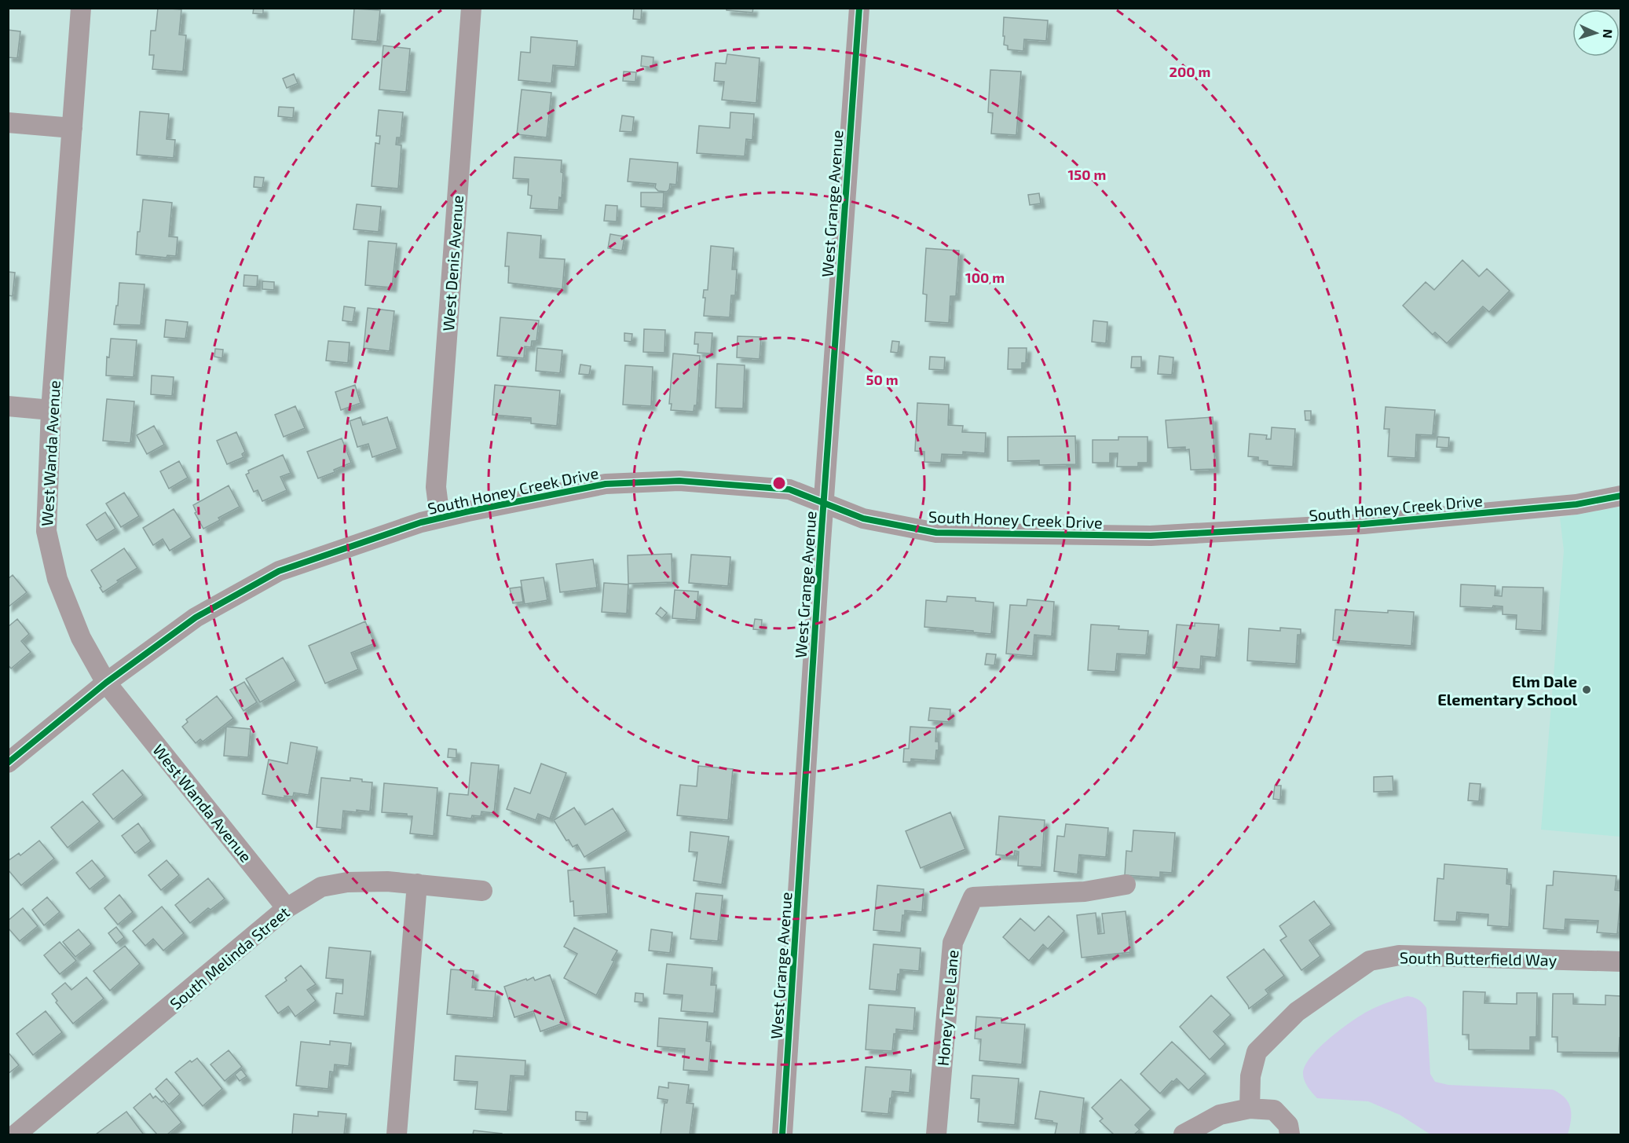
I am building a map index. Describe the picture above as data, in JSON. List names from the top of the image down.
{
  "streets": {
    "street": [
      "West Grange Avenue",
      "West Denis Avenue",
      "West Wanda Avenue",
      "South Honey Creek Drive",
      "South Melinda Street",
      "South Butterfield Way",
      "Honey Tree Lane"
    ]
  },
  "crossings": [
    ["West Grange Avenue", "South Honey Creek Drive"],
    ["West Denis Avenue", "South Honey Creek Drive"],
    ["West Wanda Avenue", "South Honey Creek Drive"],
    ["West Wanda Avenue", "South Melinda Street"]
  ],
  "places": ["Elm Dale Elementary School"],
  "north": "right",
  "rings": [
    "200 m",
    "150 m",
    "100 m",
    "50 m"
  ]
}
